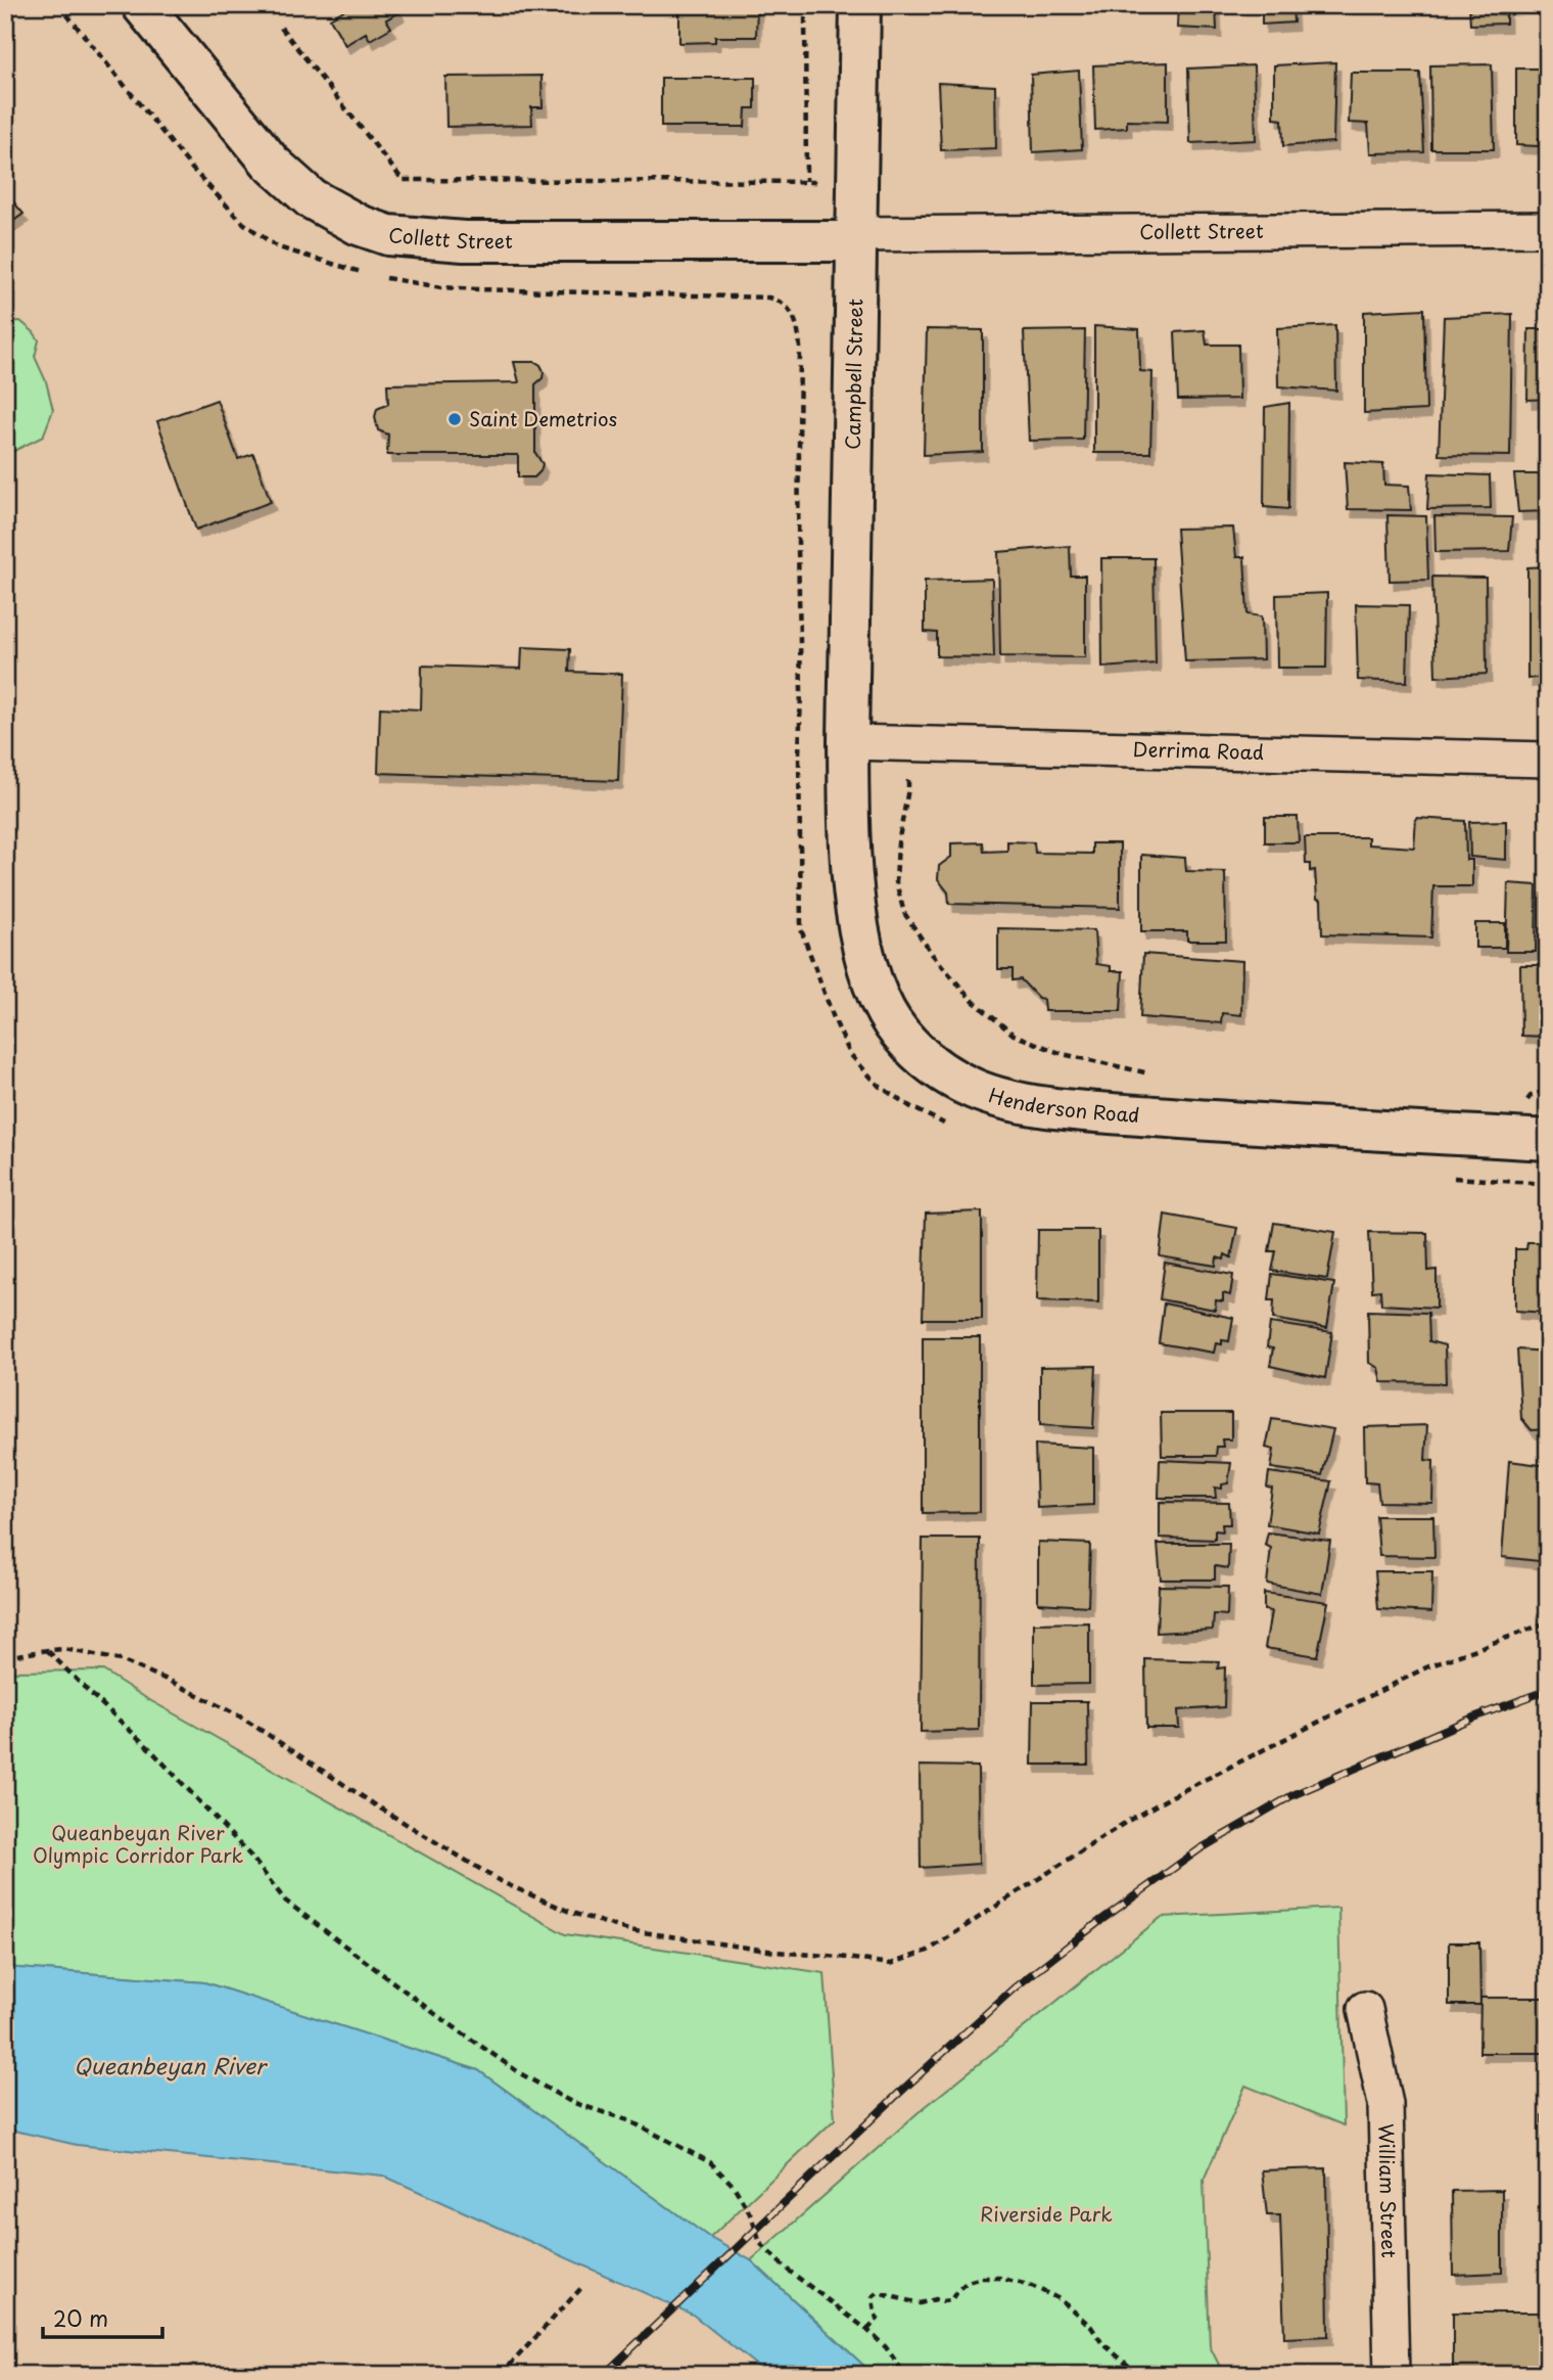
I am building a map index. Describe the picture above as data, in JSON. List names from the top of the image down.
{
  "streets": {
    "street": [
      "Collett Street",
      "Campbell Street",
      "Derrima Road",
      "Henderson Road",
      "William Street"
    ]
  },
  "crossings": [
    ["Collett Street", "Campbell Street"],
    ["Campbell Street", "Derrima Road"],
    ["Campbell Street", "Henderson Road"],
    ["Derrima Road", "Henderson Road"]
  ],
  "water": ["Queanbeyan River"],
  "parks": ["Queanbeyan River Olympic Corridor Park", "Riverside Park"],
  "places": ["Saint Demetrios"],
  "scale_bar": "20 m"
}
